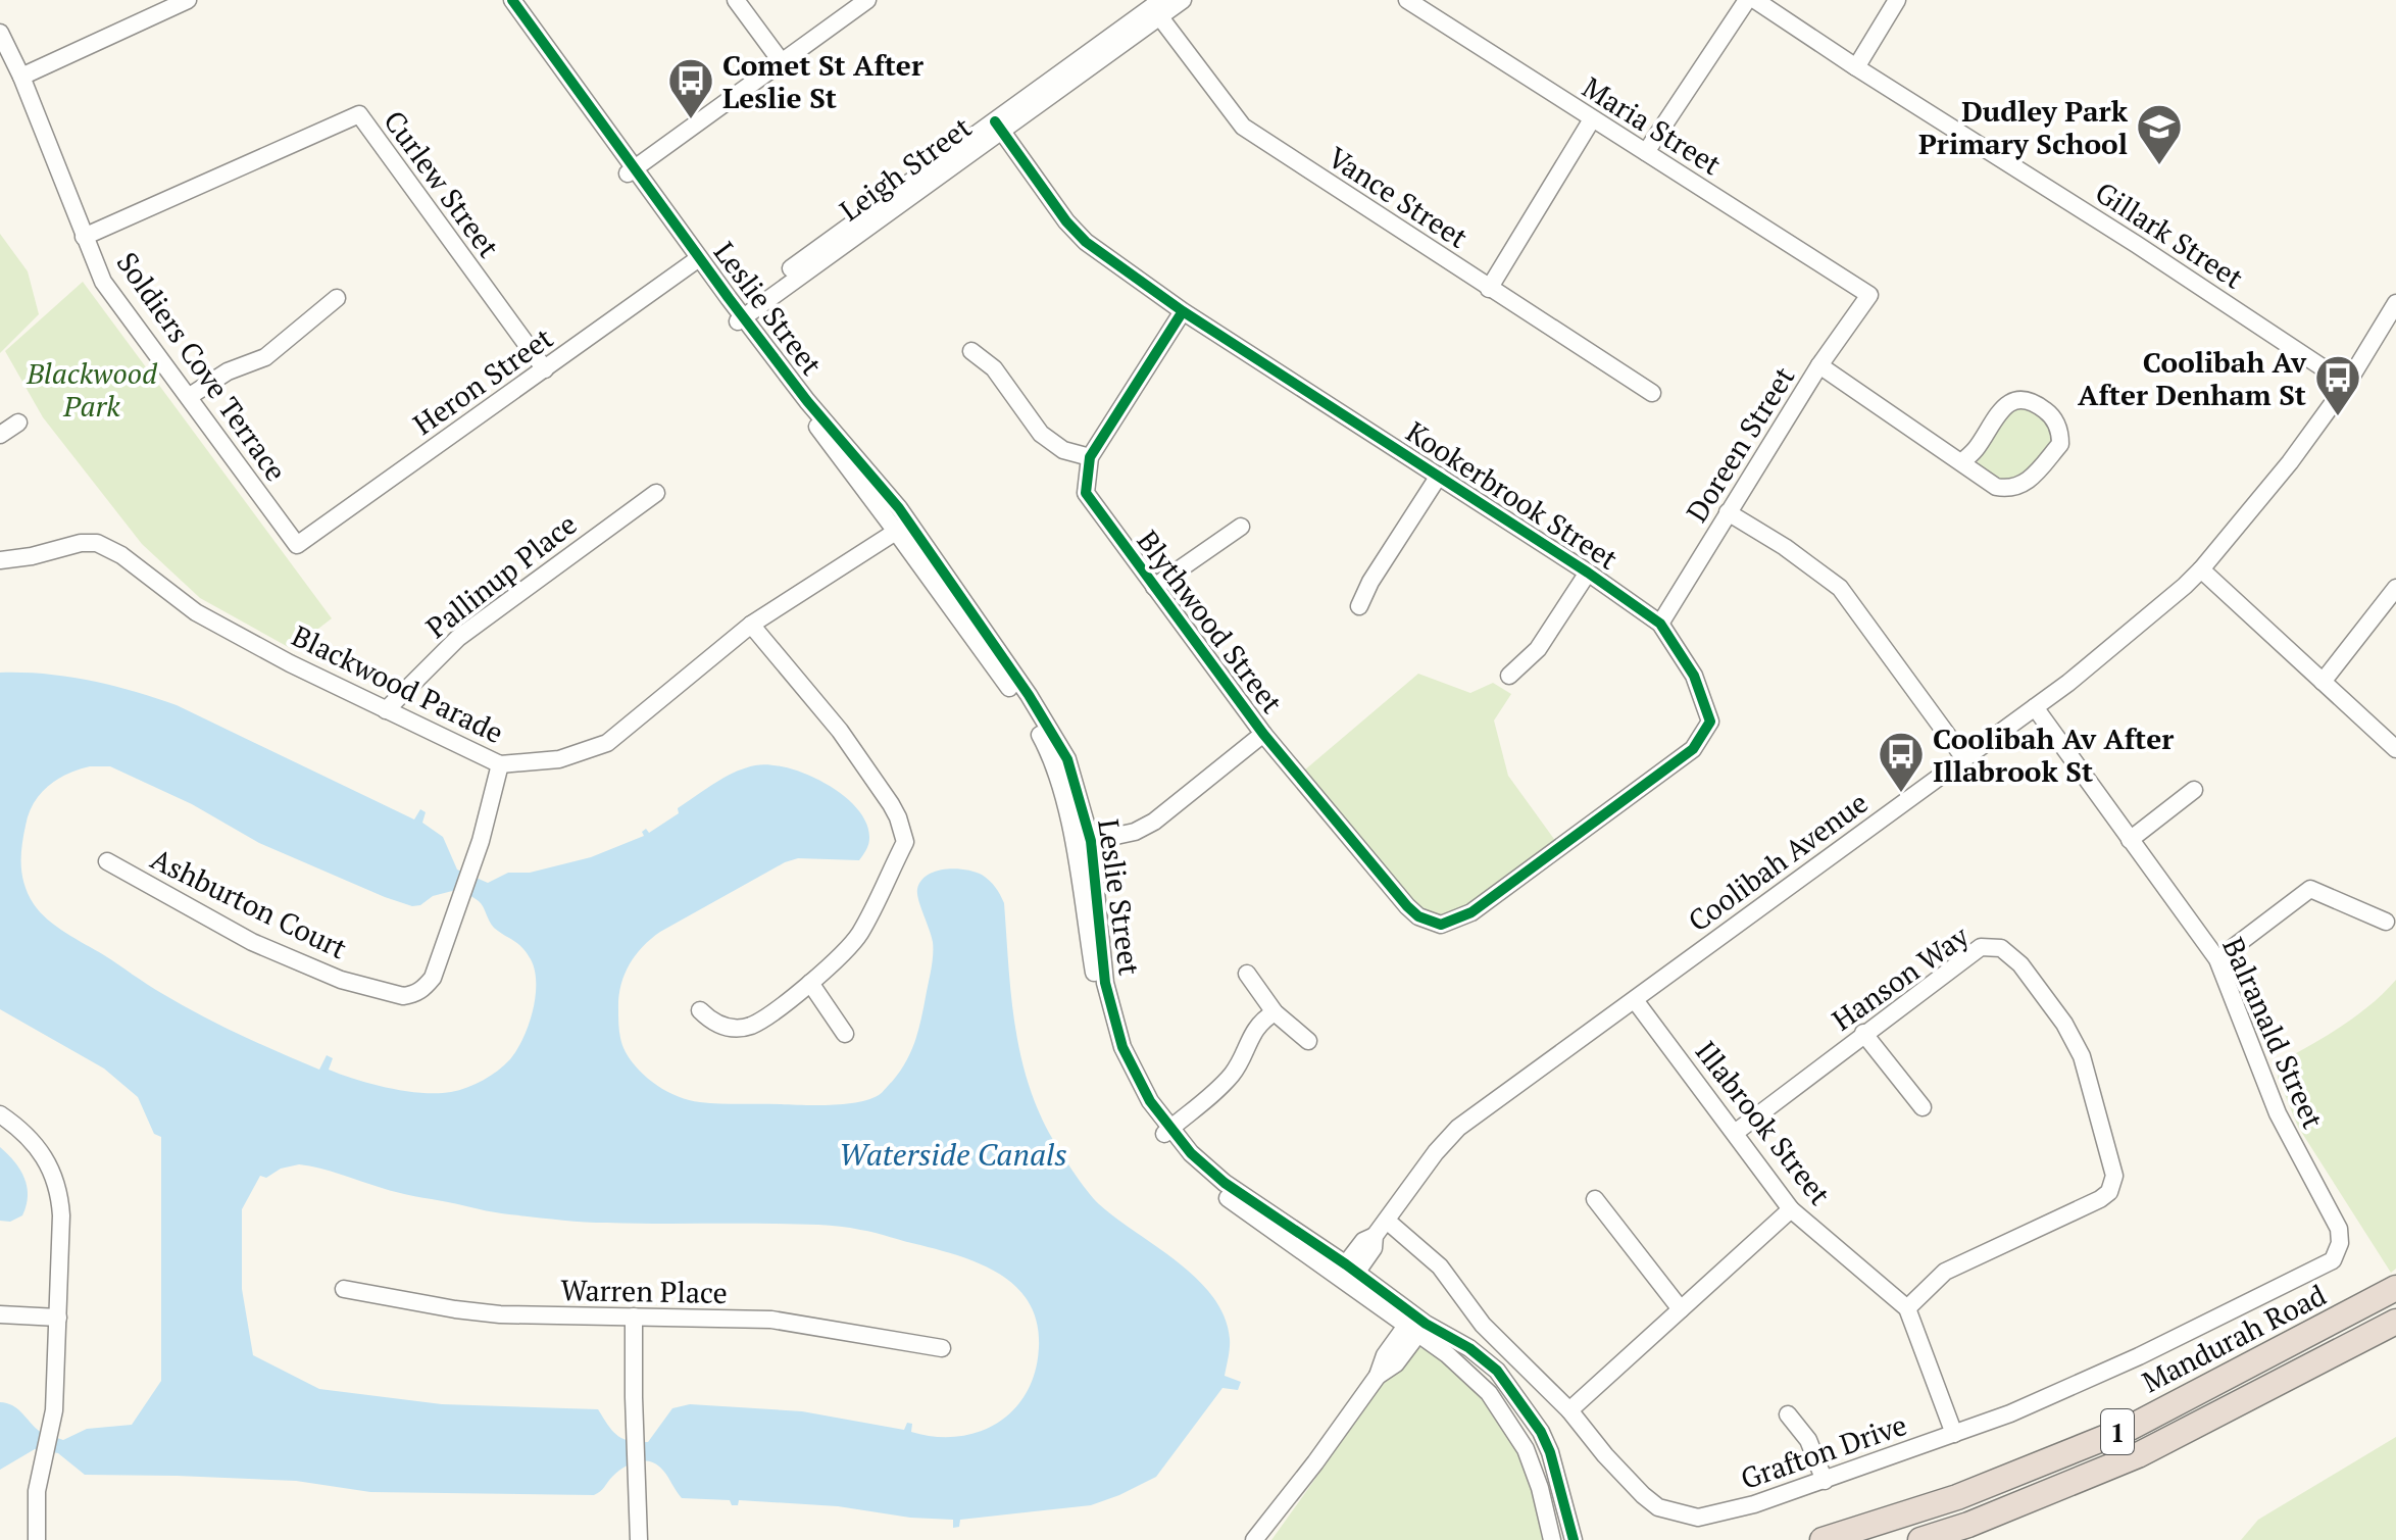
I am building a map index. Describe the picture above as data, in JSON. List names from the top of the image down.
{
  "streets": {
    "highway": ["Mandurah Road", "1"],
    "street": [
      "Maria Street",
      "Leigh Street",
      "Curlew Street",
      "Vance Street",
      "Gillark Street",
      "Leslie Street",
      "Soldiers Cove Terrace",
      "Heron Street",
      "Doreen Street",
      "Kookerbrook Street",
      "Pallinup Place",
      "Blythwood Street",
      "Blackwood Parade",
      "Coolibah Avenue",
      "Ashburton Court",
      "Hanson Way",
      "Balranald Street",
      "Illabrook Street",
      "Warren Place",
      "Grafton Drive"
    ]
  },
  "crossings": [
    ["Maria Street", "Doreen Street"],
    ["Leigh Street", "Vance Street"],
    ["Leigh Street", "Leslie Street"],
    ["Leigh Street", "Kookerbrook Street"],
    ["Curlew Street", "Soldiers Cove Terrace"],
    ["Curlew Street", "Heron Street"],
    ["Gillark Street", "Coolibah Avenue"],
    ["Leslie Street", "Heron Street"],
    ["Leslie Street", "Blackwood Parade"],
    ["Leslie Street", "Coolibah Avenue"],
    ["Soldiers Cove Terrace", "Heron Street"],
    ["Doreen Street", "Kookerbrook Street"],
    ["Kookerbrook Street", "Blythwood Street"],
    ["Pallinup Place", "Blackwood Parade"],
    ["Blackwood Parade", "Ashburton Court"],
    ["Coolibah Avenue", "Balranald Street"],
    ["Coolibah Avenue", "Illabrook Street"],
    ["Coolibah Avenue", "Grafton Drive"],
    ["Hanson Way", "Illabrook Street"],
    ["Balranald Street", "Grafton Drive"],
    ["Illabrook Street", "Grafton Drive"]
  ],
  "water": ["Waterside Canals"],
  "parks": ["Blackwood Park"],
  "places": {
    "bus stop": ["Comet St After Leslie St", "Coolibah Av After Denham St", "Coolibah Av After Illabrook St"],
    "school or university": ["Dudley Park Primary School"]
  }
}
